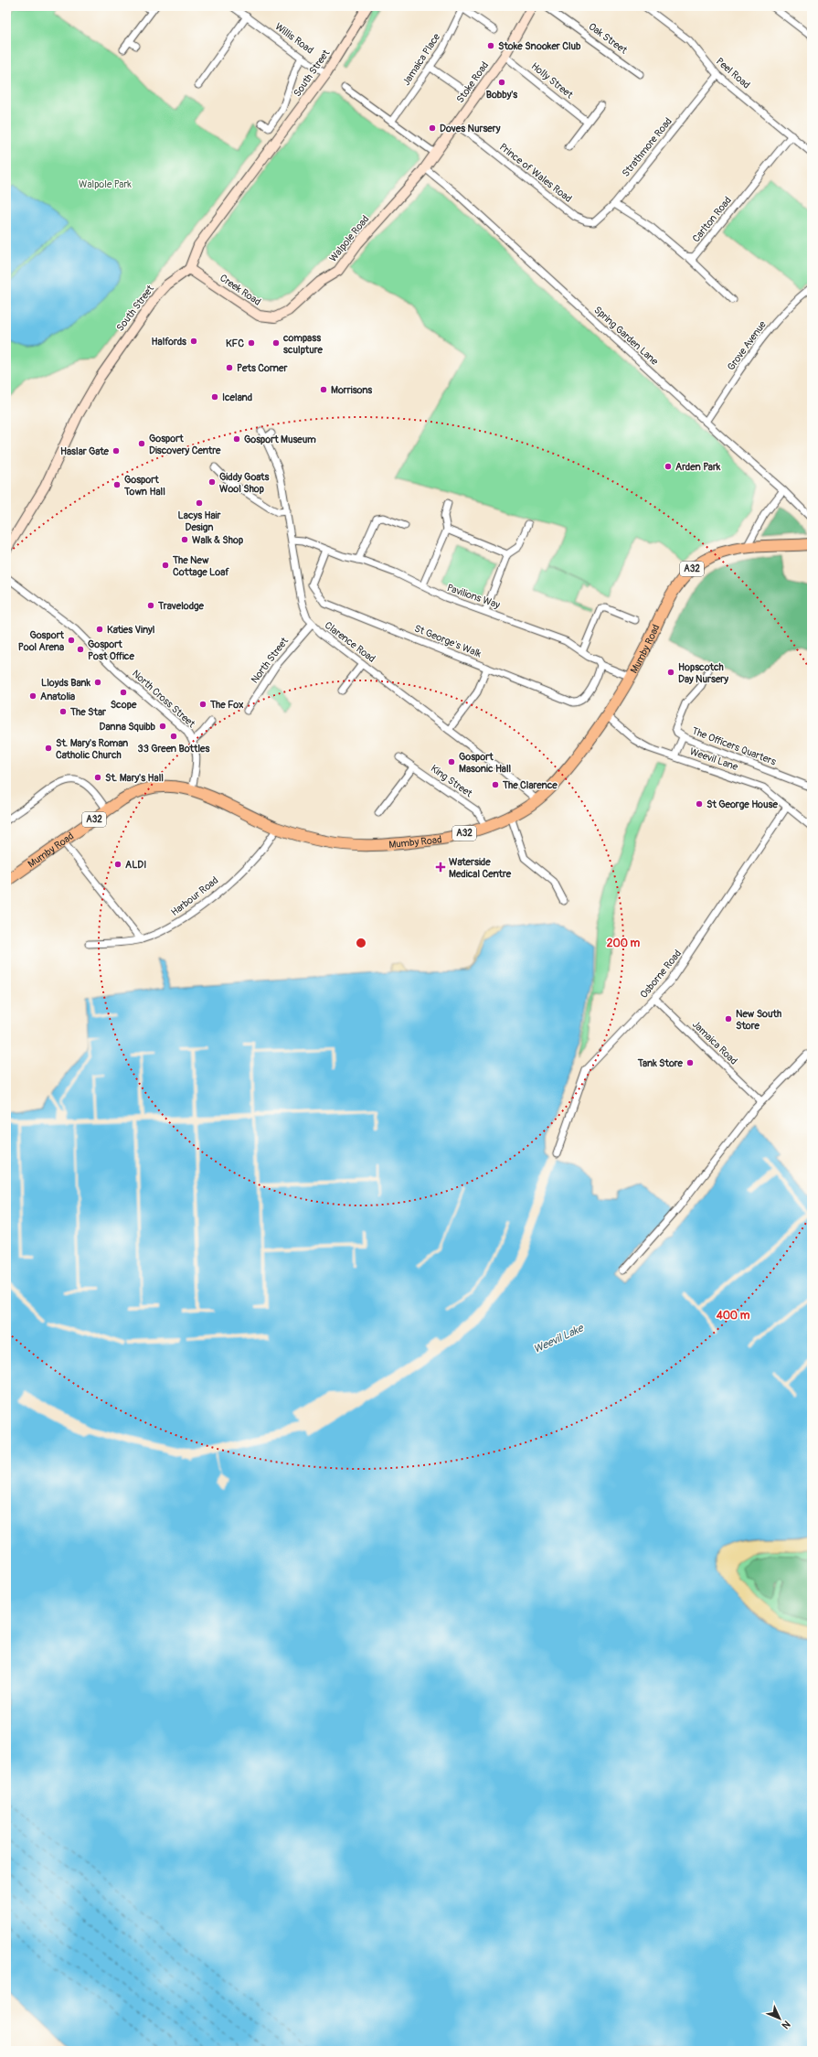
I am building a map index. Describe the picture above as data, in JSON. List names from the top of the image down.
{
  "streets": {
    "main road": [
      "South Street",
      "Stoke Road",
      "Walpole Road",
      "Creek Road",
      "A32",
      "Mumby Road"
    ],
    "street": [
      "Willis Road",
      "Oak Street",
      "Jamaica Place",
      "Peel Road",
      "Holly Street",
      "Strathmore Road",
      "Prince of Wales Road",
      "Carlton Road",
      "Spring Garden Lane",
      "Grove Avenue",
      "Pavilions Way",
      "St George's Walk",
      "Clarence Road",
      "North Street",
      "North Cross Street",
      "The Officers Quarters",
      "Weevil Lane",
      "King Street",
      "Harbour Road",
      "Osborne Road",
      "Jamaica Road"
    ]
  },
  "crossings": [
    ["Willis Road", "South Street"],
    ["South Street", "Creek Road"],
    ["Peel Road", "Strathmore Road"],
    ["Peel Road", "Carlton Road"],
    ["Holly Street", "Stoke Road"],
    ["Stoke Road", "Prince of Wales Road"],
    ["Stoke Road", "Walpole Road"],
    ["Stoke Road", "Spring Garden Lane"],
    ["Strathmore Road", "Prince of Wales Road"],
    ["Walpole Road", "Creek Road"],
    ["Walpole Road", "Spring Garden Lane"],
    ["Spring Garden Lane", "Grove Avenue"],
    ["Pavilions Way", "St George's Walk"],
    ["Pavilions Way", "Clarence Road"],
    ["Pavilions Way", "Mumby Road"],
    ["Clarence Road", "Mumby Road"],
    ["Clarence Road", "North Street"],
    ["Mumby Road", "North Cross Street"],
    ["Mumby Road", "Weevil Lane"],
    ["Mumby Road", "King Street"],
    ["Mumby Road", "Harbour Road"],
    ["Weevil Lane", "Osborne Road"],
    ["Osborne Road", "Jamaica Road"]
  ],
  "water": ["Weevil Lake"],
  "parks": ["Walpole Park"],
  "places": {
    "other": [
      "Stoke Snooker Club",
      "Bobby's",
      "Doves Nursery",
      "Halfords",
      "KFC",
      "compass sculpture",
      "Pets Corner",
      "Morrisons",
      "Iceland",
      "Gosport Museum",
      "Gosport Discovery Centre",
      "Haslar Gate",
      "Arden Park",
      "Giddy Goats Wool Shop",
      "Gosport Town Hall",
      "Lacys Hair Design",
      "Walk & Shop",
      "The New Cottage Loaf",
      "Travelodge",
      "Katies Vinyl",
      "Gosport Pool Arena",
      "Gosport Post Office",
      "Hopscotch Day Nursery",
      "Lloyds Bank",
      "Scope",
      "Anatolia",
      "The Fox",
      "The Star",
      "Danna Squibb",
      "33 Green Bottles",
      "St. Mary's Roman Catholic Church",
      "Gosport Masonic Hall",
      "St. Mary's Hall",
      "The Clarence",
      "St George House",
      "ALDI",
      "New South Store",
      "Tank Store"
    ],
    "health": ["Waterside Medical Centre"]
  },
  "north": "bottom right",
  "rings": ["200 m", "400 m"]
}
